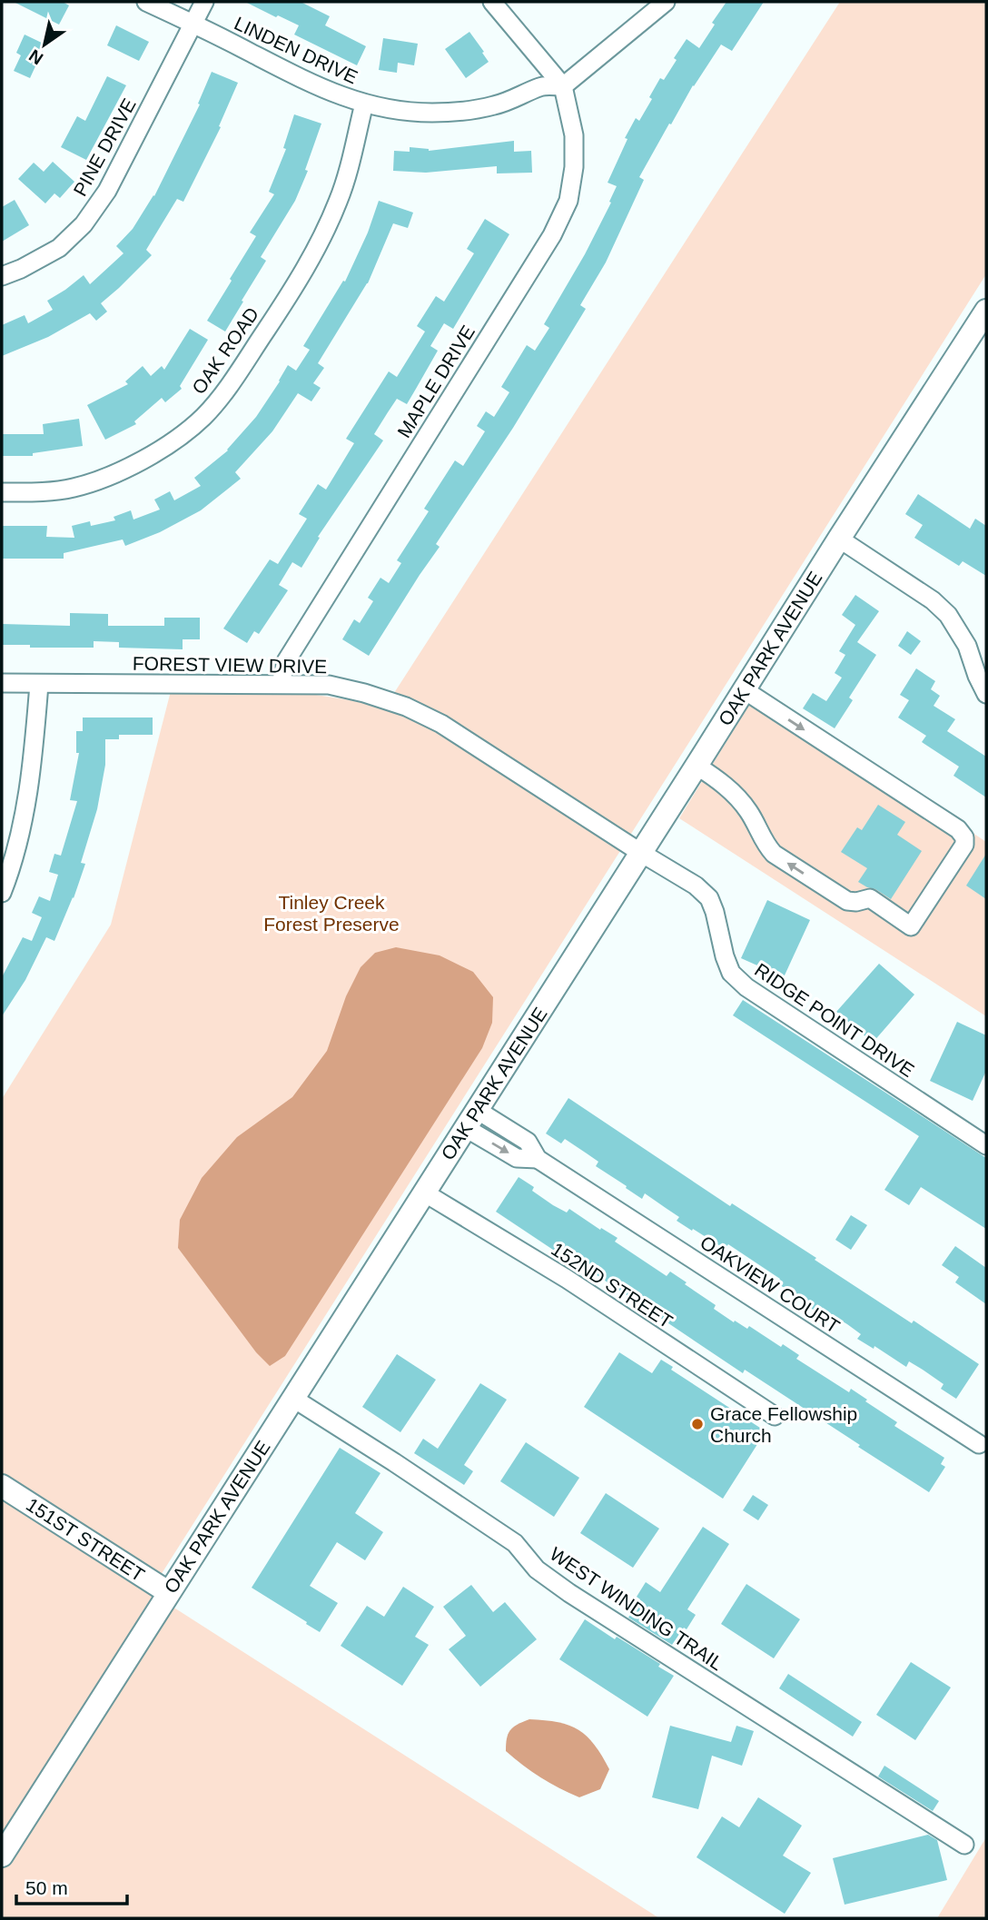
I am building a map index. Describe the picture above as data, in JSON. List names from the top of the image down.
{
  "streets": {
    "street": [
      "LINDEN DRIVE",
      "PINE DRIVE",
      "OAK ROAD",
      "MAPLE DRIVE",
      "OAK PARK AVENUE",
      "FOREST VIEW DRIVE",
      "RIDGE POINT DRIVE",
      "OAKVIEW COURT",
      "152ND STREET",
      "151ST STREET",
      "WEST WINDING TRAIL"
    ]
  },
  "crossings": [
    ["LINDEN DRIVE", "PINE DRIVE"],
    ["LINDEN DRIVE", "OAK ROAD"],
    ["LINDEN DRIVE", "MAPLE DRIVE"],
    ["MAPLE DRIVE", "FOREST VIEW DRIVE"],
    ["OAK PARK AVENUE", "FOREST VIEW DRIVE"],
    ["OAK PARK AVENUE", "RIDGE POINT DRIVE"],
    ["OAK PARK AVENUE", "OAKVIEW COURT"],
    ["OAK PARK AVENUE", "152ND STREET"],
    ["OAK PARK AVENUE", "151ST STREET"],
    ["OAK PARK AVENUE", "WEST WINDING TRAIL"],
    ["FOREST VIEW DRIVE", "RIDGE POINT DRIVE"]
  ],
  "parks": ["Tinley Creek Forest Preserve"],
  "places": ["Grace Fellowship Church"],
  "scale_bar": "50 m",
  "north": "bottom left"
}
